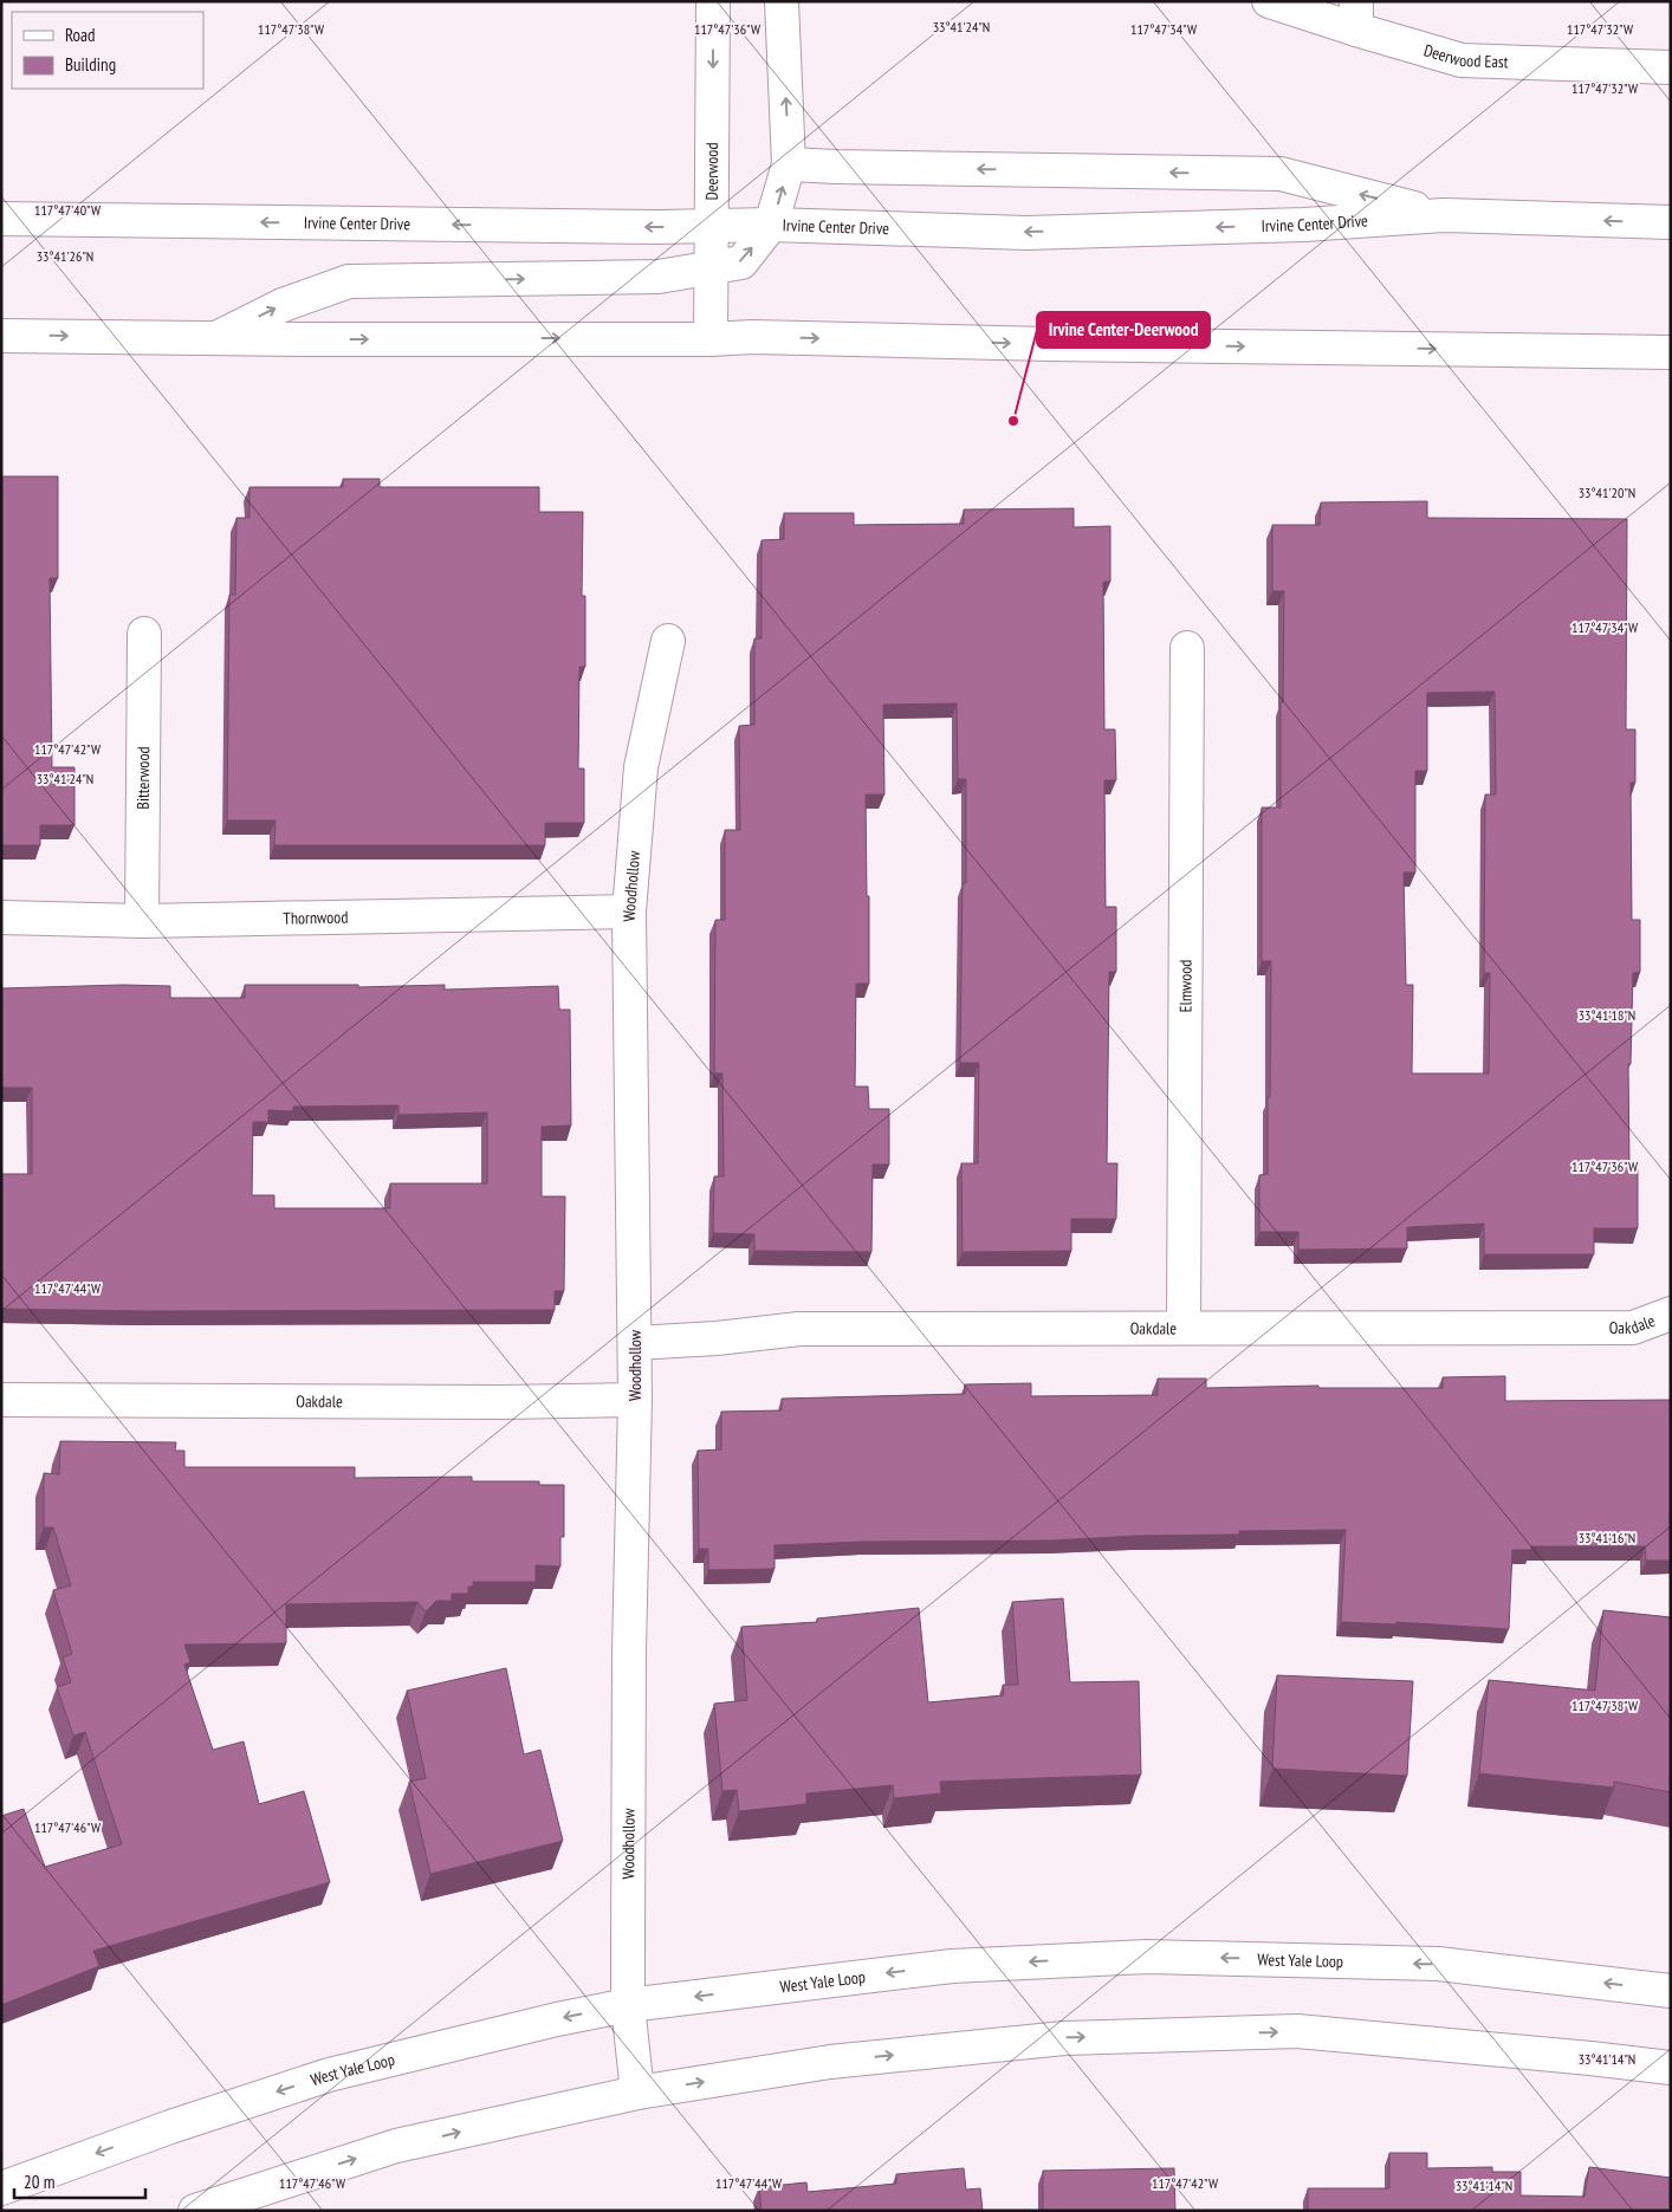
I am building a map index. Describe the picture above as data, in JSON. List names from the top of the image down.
{
  "streets": {
    "main road": [
      "Deerwood East",
      "Deerwood",
      "Irvine Center Drive",
      "Bitterwood",
      "Woodhollow",
      "Thornwood",
      "Elmwood",
      "Oakdale",
      "West Yale Loop"
    ]
  },
  "crossings": [
    ["Deerwood", "Irvine Center Drive"],
    ["Bitterwood", "Thornwood"],
    ["Woodhollow", "Thornwood"],
    ["Woodhollow", "Oakdale"],
    ["Woodhollow", "West Yale Loop"],
    ["Elmwood", "Oakdale"]
  ],
  "places": ["Irvine Center-Deerwood"],
  "legend": ["Road", "Building"],
  "scale_bar": "20 m",
  "coordinates": [
    "33°41'24\"N",
    "117°47'38\"W",
    "117°47'36\"W",
    "117°47'34\"W",
    "117°47'32\"W",
    "117°47'40\"W",
    "33°41'26\"N",
    "33°41'20\"N",
    "117°47'42\"W",
    "33°41'18\"N",
    "117°47'44\"W",
    "33°41'16\"N",
    "117°47'46\"W",
    "33°41'14\"N"
  ]
}
